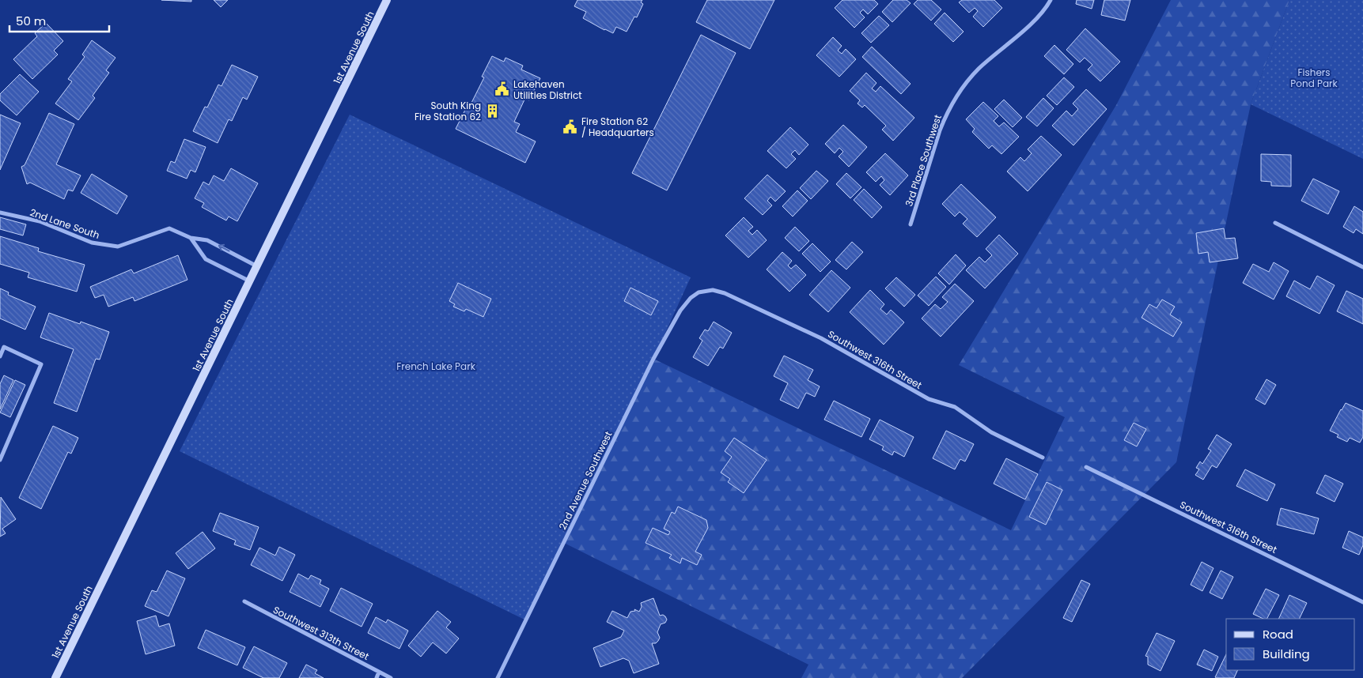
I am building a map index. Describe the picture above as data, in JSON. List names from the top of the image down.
{
  "streets": {
    "main road": ["1st Avenue South"],
    "street": [
      "3rd Place Southwest",
      "2nd Lane South",
      "Southwest 316th Street",
      "2nd Avenue Southwest",
      "Southwest 313th Street"
    ]
  },
  "crossings": [
    ["Southwest 316th Street", "2nd Avenue Southwest"]
  ],
  "parks": ["Fishers Pond Park", "French Lake Park"],
  "places": {
    "public building": ["Lakehaven Utilities District", "Fire Station 62 / Headquarters"],
    "building": ["South King Fire Station 62"]
  },
  "legend": ["Road", "Building"],
  "scale_bar": "50 m"
}
